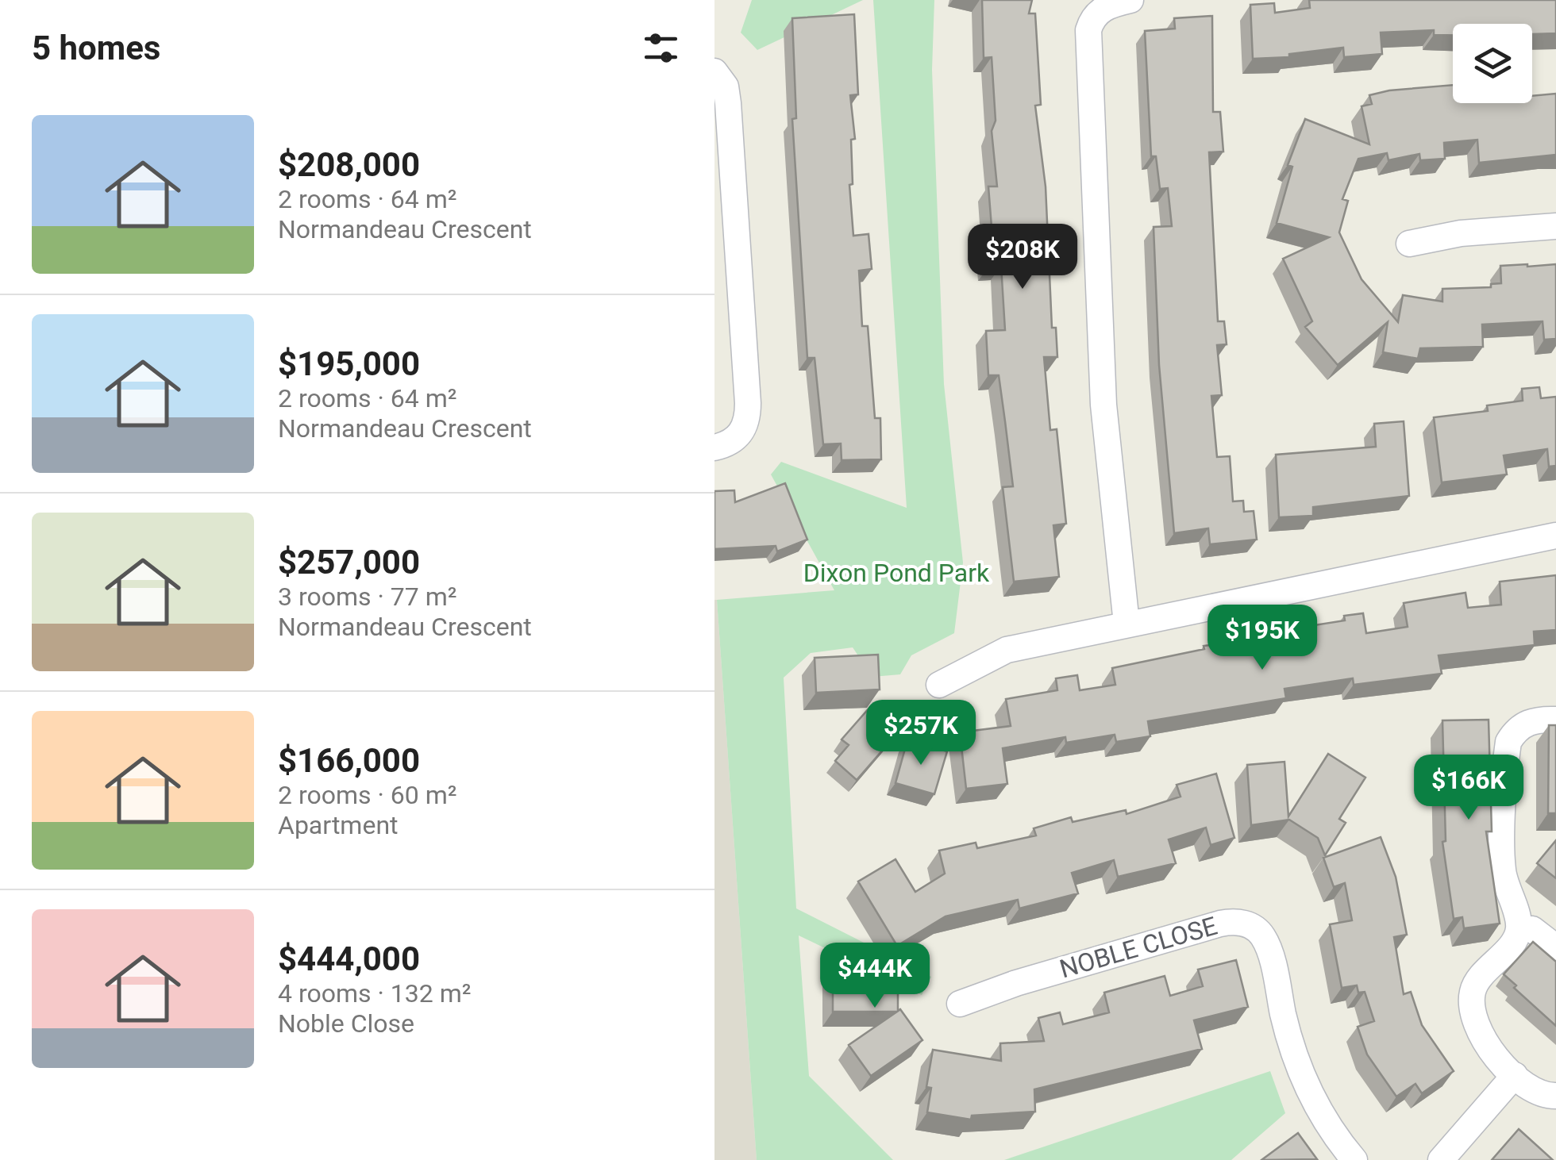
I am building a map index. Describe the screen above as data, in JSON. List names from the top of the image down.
{
  "streets": {
    "street": ["NOBLE CLOSE"]
  },
  "parks": ["Dixon Pond Park"],
  "page": {
    "heading": "5 homes",
    "list": [
      {
        "name": "$208,000",
        "note": "2 rooms · 64 m² · Normandeau Crescent"
      },
      {
        "name": "$195,000",
        "note": "2 rooms · 64 m² · Normandeau Crescent"
      },
      {
        "name": "$257,000",
        "note": "3 rooms · 77 m² · Normandeau Crescent"
      },
      {
        "name": "$166,000",
        "note": "2 rooms · 60 m² · Apartment"
      },
      {
        "name": "$444,000",
        "note": "4 rooms · 132 m² · Noble Close"
      }
    ],
    "price": [
      "$208K",
      "$195K",
      "$257K",
      "$166K",
      "$444K"
    ]
  }
}
